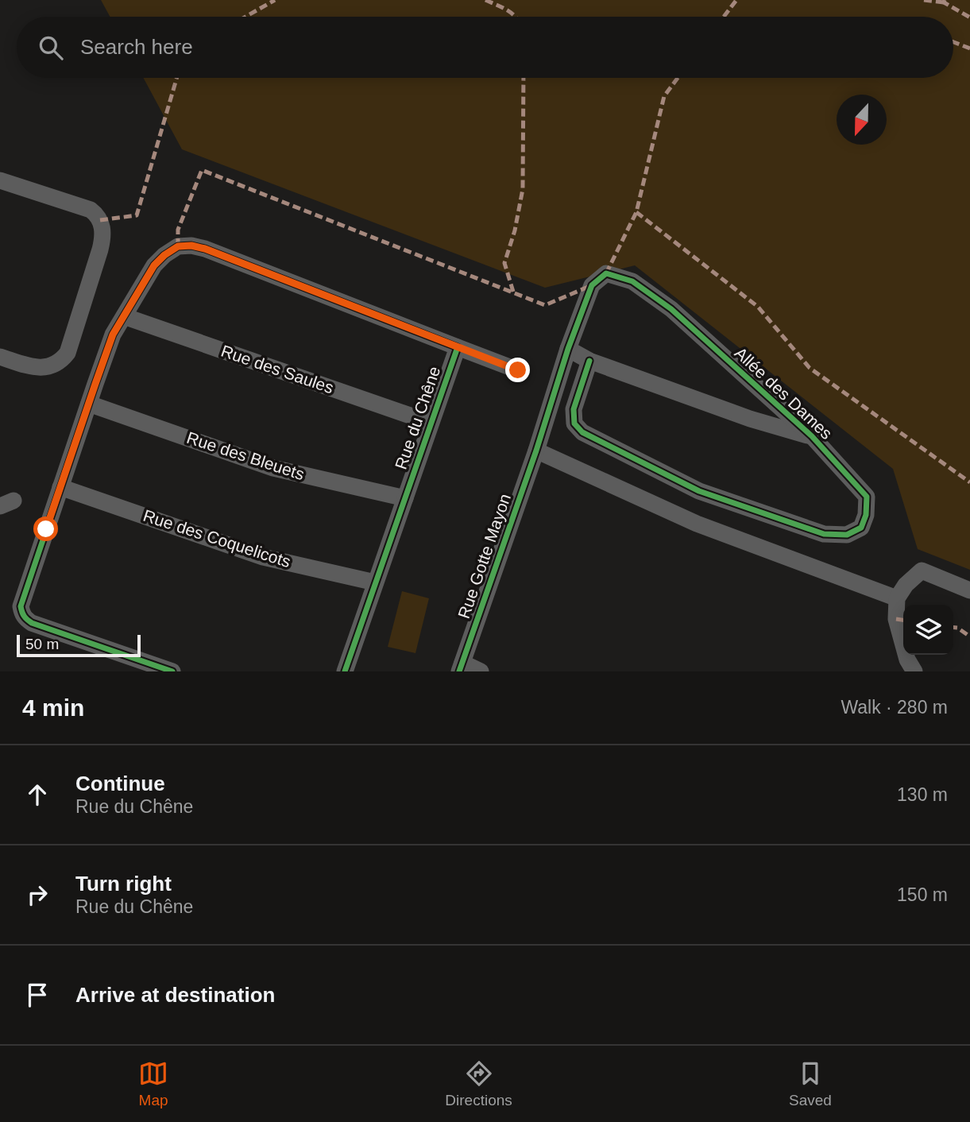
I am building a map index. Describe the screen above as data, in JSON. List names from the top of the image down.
{
  "streets": {
    "street": [
      "Rue des Saules",
      "Allée des Dames",
      "Rue du Chêne",
      "Rue des Bleuets",
      "Rue des Coquelicots",
      "Rue Gotte Mayon"
    ]
  },
  "crossings": [
    ["Rue des Saules", "Rue du Chêne"],
    ["Allée des Dames", "Rue Gotte Mayon"],
    ["Rue du Chêne", "Rue des Bleuets"],
    ["Rue du Chêne", "Rue des Coquelicots"]
  ],
  "scale_bar": "50 m",
  "north": "bottom",
  "page": {
    "search": "Search here",
    "scale": "50 m",
    "heading": ["4 min", "Walk · 280 m"],
    "list": [
      ["Continue", "Rue du Chêne", "130 m"],
      ["Turn right", "Rue du Chêne", "150 m"],
      "Arrive at destination"
    ],
    "nav": ["Map", "Directions", "Saved"]
  }
}
